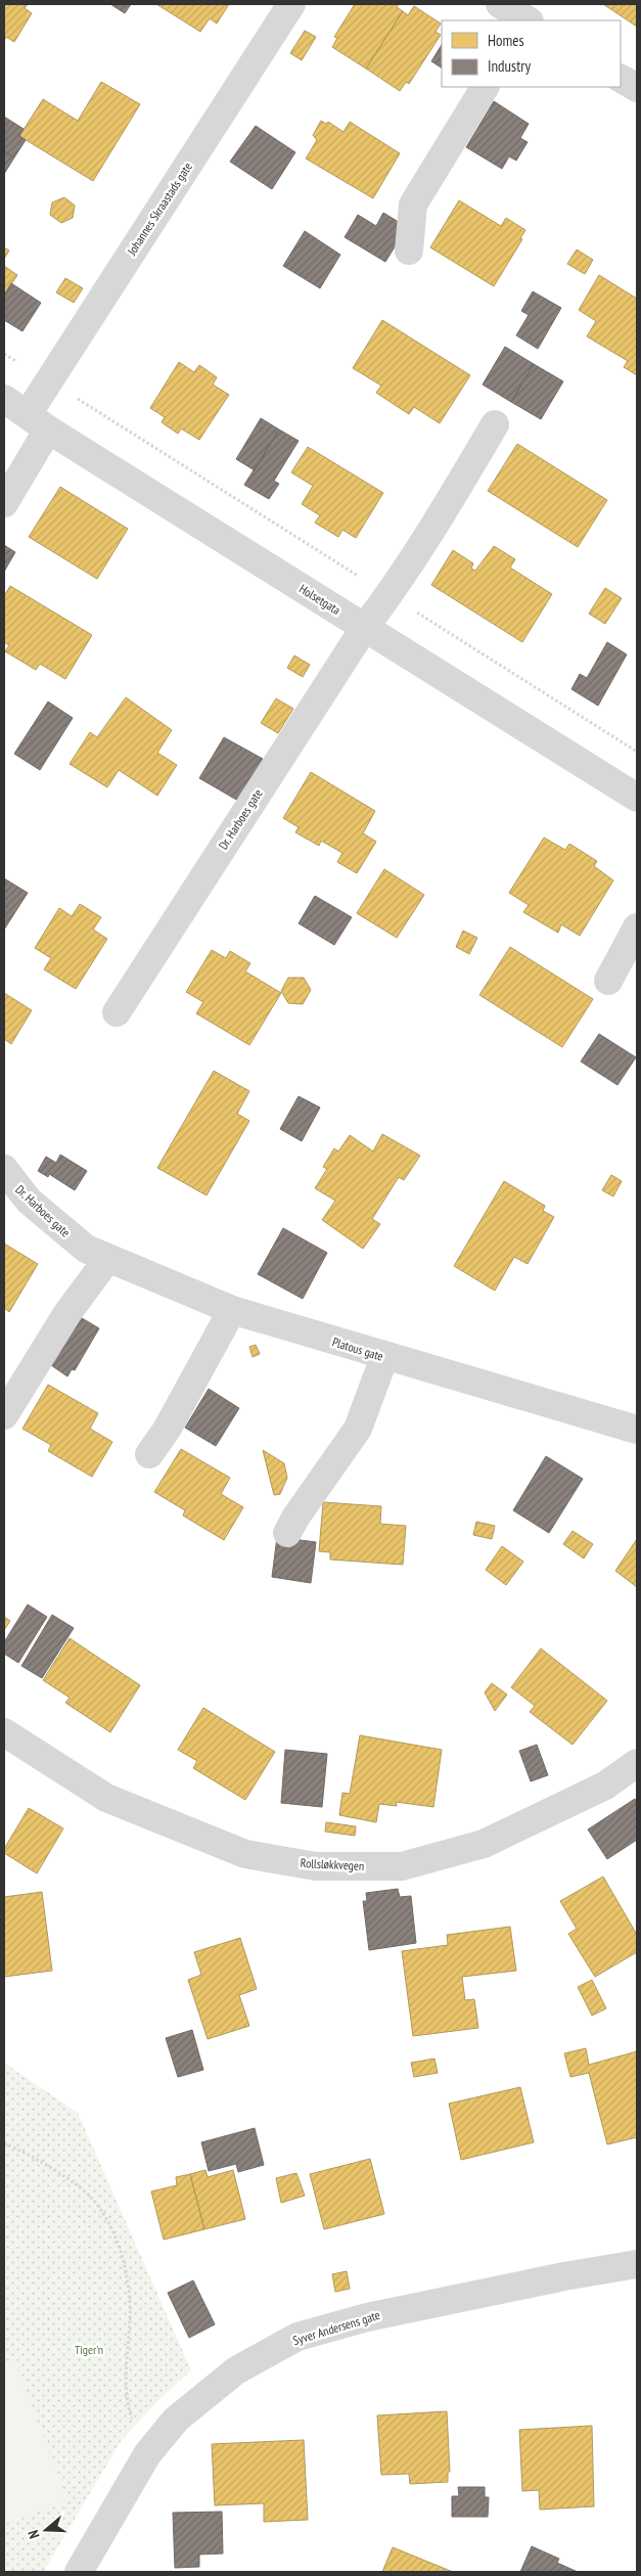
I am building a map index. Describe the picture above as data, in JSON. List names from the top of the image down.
{
  "streets": {
    "street": [
      "Johannes Skraastads gate",
      "Holsetgata",
      "Dr. Harboes gate",
      "Platous gate",
      "Rollsløkkvegen",
      "Syver Andersens gate"
    ]
  },
  "crossings": [
    ["Johannes Skraastads gate", "Holsetgata"],
    ["Holsetgata", "Dr. Harboes gate"],
    ["Dr. Harboes gate", "Platous gate"]
  ],
  "parks": ["Tiger'n"],
  "legend": ["Homes", "Industry"],
  "north": "left"
}
